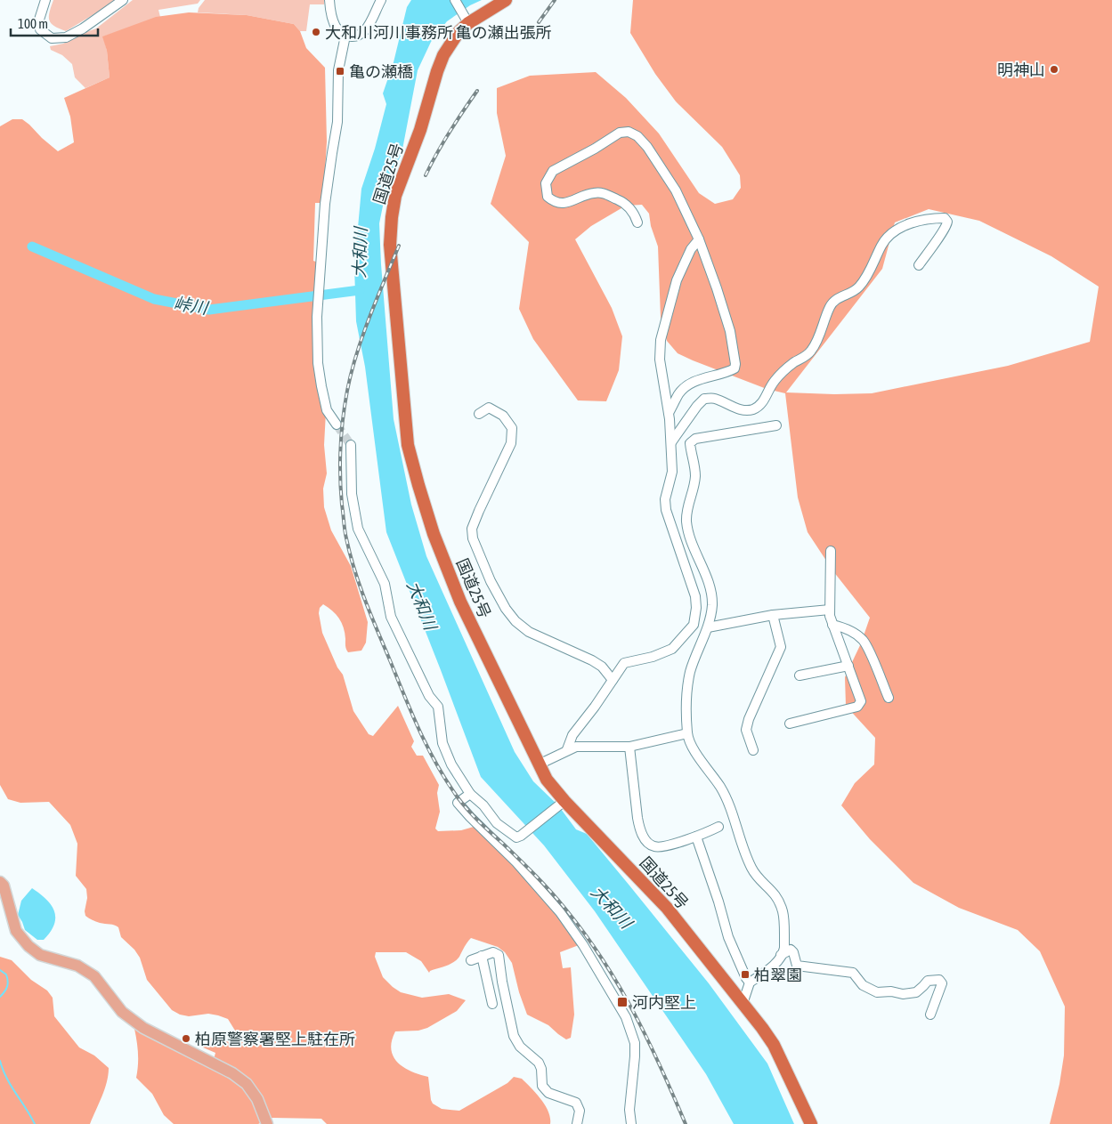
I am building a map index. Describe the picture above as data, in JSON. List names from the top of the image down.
{
  "streets": {
    "highway": ["国道25号"]
  },
  "water": ["大和川", "峠川"],
  "places": {
    "other": ["大和川河川事務所 亀の瀬出張所", "明神山", "柏原警察署堅上駐在所"],
    "transit": ["亀の瀬橋", "柏翠園", "河内堅上"]
  },
  "scale_bar": "100 m"
}
